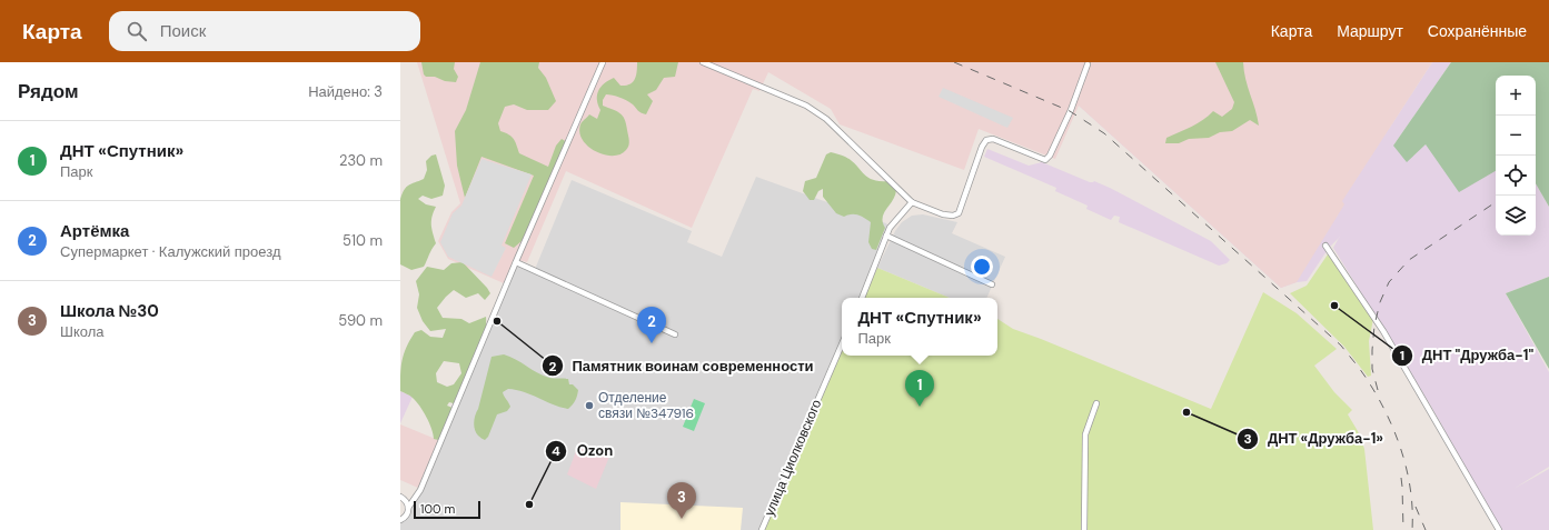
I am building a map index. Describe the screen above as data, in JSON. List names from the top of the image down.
{
  "streets": {
    "street": ["улица Циолковского"]
  },
  "places": [
    "ДНТ \"Дружба-1\"",
    "Памятник воинам современности",
    "Отделение связи №347916",
    "ДНТ «Дружба-1»",
    "Ozon"
  ],
  "scale_bar": "100 m",
  "page": {
    "header": "Карта",
    "search": "Поиск",
    "nav": ["Карта", "Маршрут", "Сохранённые"],
    "heading": ["Рядом", "Найдено: 3"],
    "map_buttons": ["+", "−"],
    "list": [
      {
        "mark": "1",
        "name": "ДНТ «Спутник»",
        "note": "Парк",
        "value": "230 m"
      },
      {
        "mark": "2",
        "name": "Артёмка",
        "note": "Супермаркет · Калужский проезд",
        "value": "510 m"
      },
      {
        "mark": "3",
        "name": "Школа №30",
        "note": "Школа",
        "value": "590 m"
      }
    ],
    "popup": ["ДНТ «Спутник»", "Парк"],
    "pins": ["2", "1", "3"],
    "scale": "100 m"
  }
}
